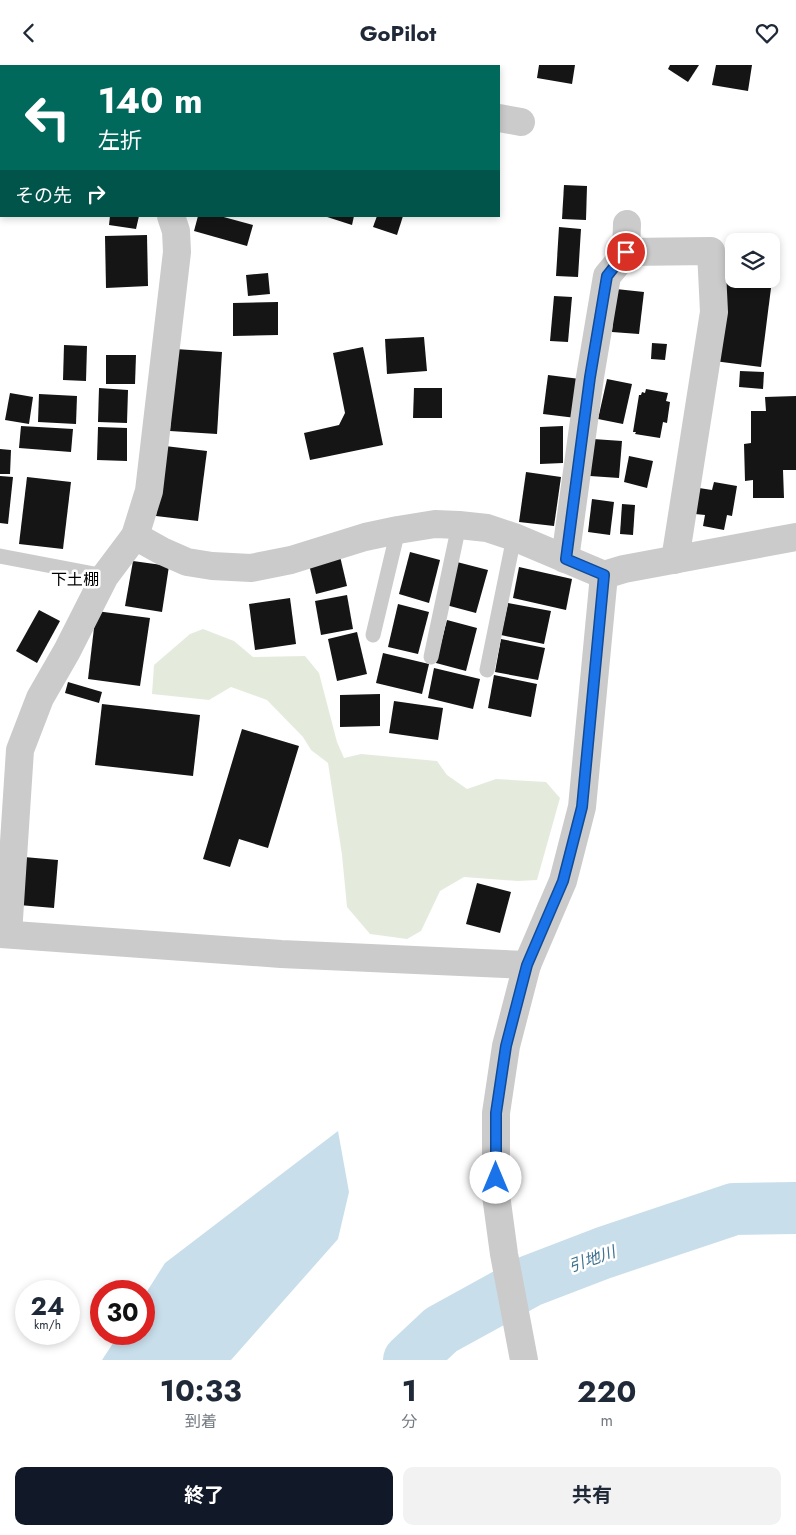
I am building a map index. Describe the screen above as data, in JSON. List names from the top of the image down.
{
  "districts": ["下土棚"],
  "water": ["引地川"],
  "page": {
    "header": "GoPilot",
    "turn": ["140 m", "左折"],
    "then": "その先",
    "speed": "24 km/h",
    "limit": "30",
    "eta": [
      "10:33",
      "到着",
      "1",
      "分",
      "220",
      "m"
    ],
    "buttons": ["終了", "共有"]
  }
}
